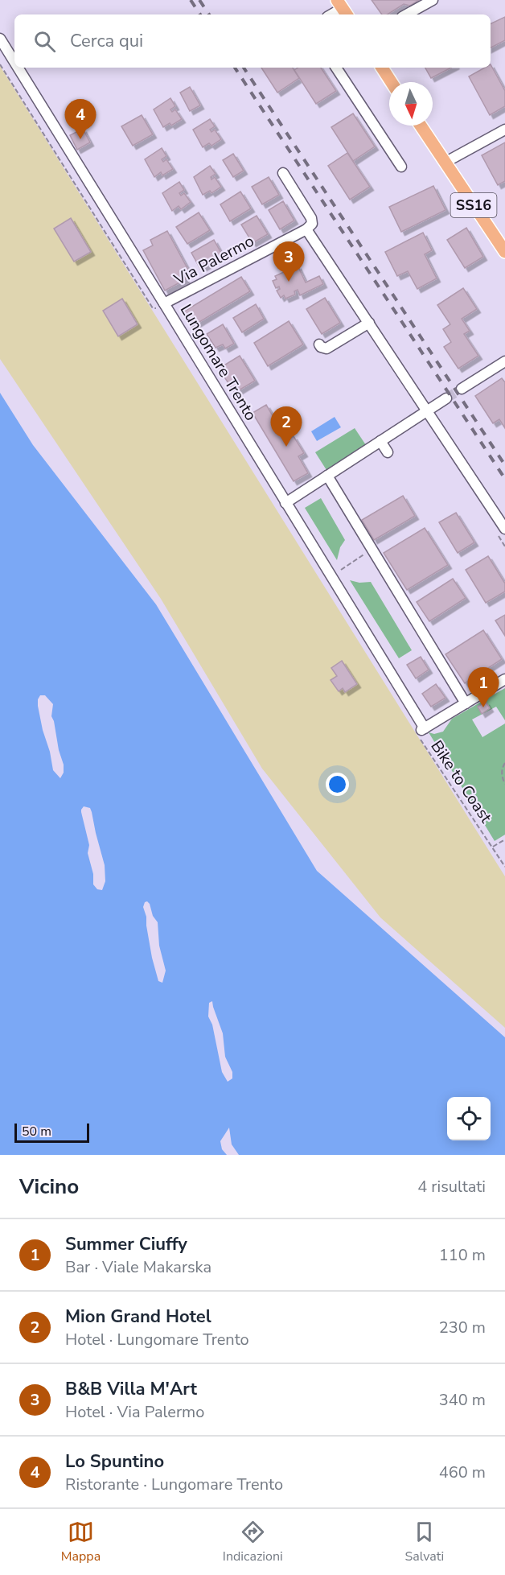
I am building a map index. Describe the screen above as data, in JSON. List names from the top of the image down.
{
  "streets": {
    "main road": ["SS16"],
    "street": ["Via Palermo", "Lungomare Trento"],
    "path": ["Bike to Coast"]
  },
  "crossings": [
    ["Via Palermo", "Lungomare Trento"],
    ["Lungomare Trento", "Bike to Coast"]
  ],
  "scale_bar": "50 m",
  "north": "bottom",
  "page": {
    "search": "Cerca qui",
    "pins": [
      "4",
      "3",
      "2",
      "1"
    ],
    "scale": "50 m",
    "heading": ["Vicino", "4 risultati"],
    "list": [
      {
        "mark": "1",
        "name": "Summer Ciuffy",
        "note": "Bar · Viale Makarska",
        "value": "110 m"
      },
      {
        "mark": "2",
        "name": "Mion Grand Hotel",
        "note": "Hotel · Lungomare Trento",
        "value": "230 m"
      },
      {
        "mark": "3",
        "name": "B&B Villa M'Art",
        "note": "Hotel · Via Palermo",
        "value": "340 m"
      },
      {
        "mark": "4",
        "name": "Lo Spuntino",
        "note": "Ristorante · Lungomare Trento",
        "value": "460 m"
      }
    ],
    "nav": ["Mappa", "Indicazioni", "Salvati"]
  }
}
